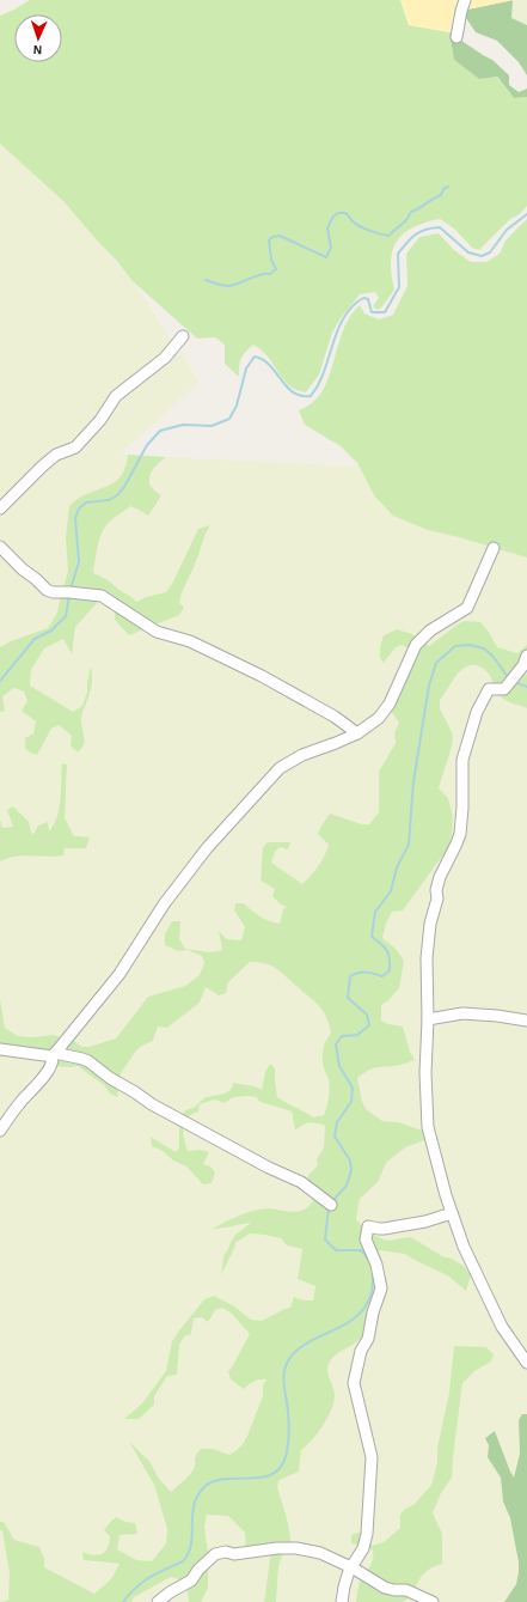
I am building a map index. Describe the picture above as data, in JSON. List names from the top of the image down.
{
  "north": "bottom"
}
